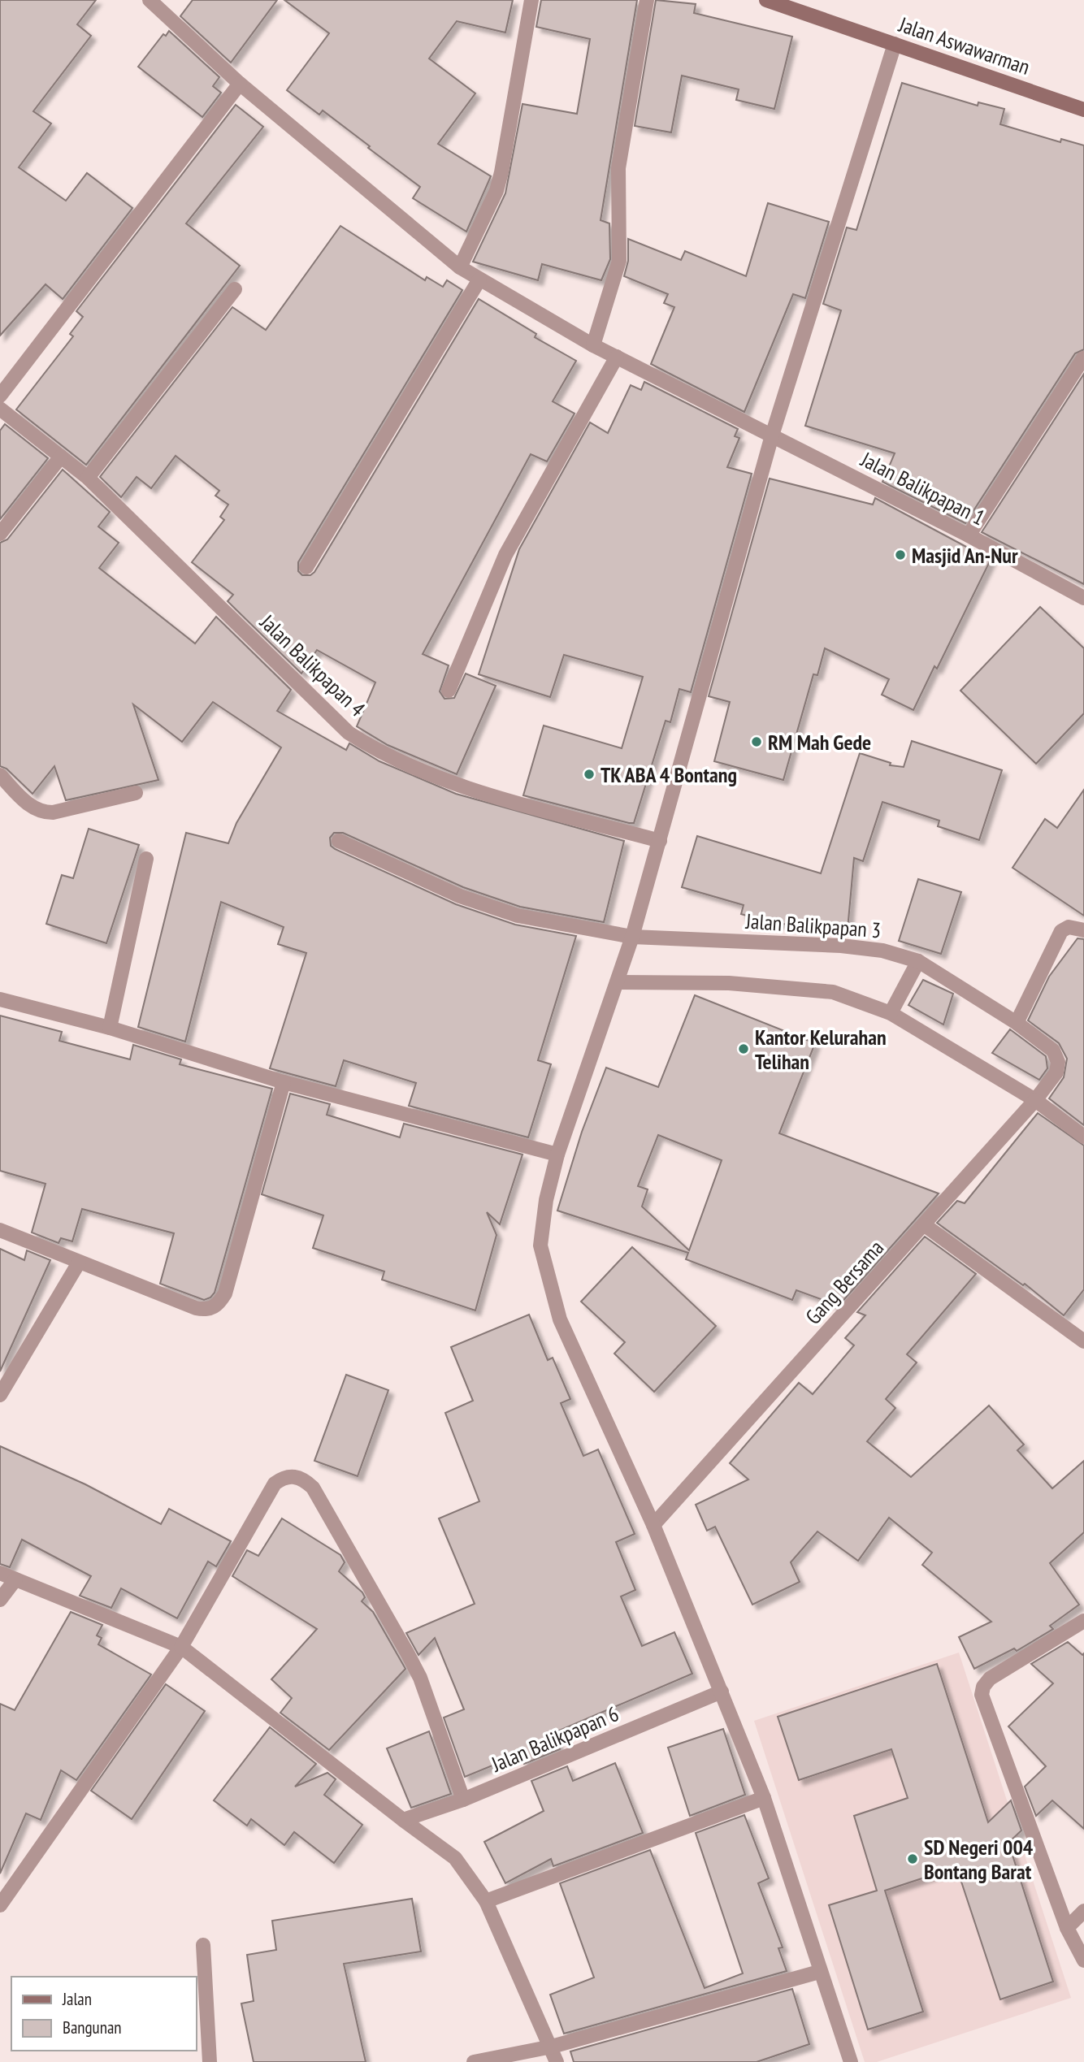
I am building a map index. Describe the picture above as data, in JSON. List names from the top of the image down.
{
  "streets": {
    "street": [
      "Jalan Aswawarman",
      "Jalan Balikpapan 1",
      "Jalan Balikpapan 4",
      "Jalan Balikpapan 3",
      "Gang Bersama",
      "Jalan Balikpapan 6"
    ]
  },
  "crossings": [
    ["Jalan Balikpapan 3", "Gang Bersama"]
  ],
  "places": [
    "Masjid An-Nur",
    "RM Mah Gede",
    "TK ABA 4 Bontang",
    "Kantor Kelurahan Telihan",
    "SD Negeri 004 Bontang Barat"
  ],
  "legend": ["Jalan", "Bangunan"]
}
